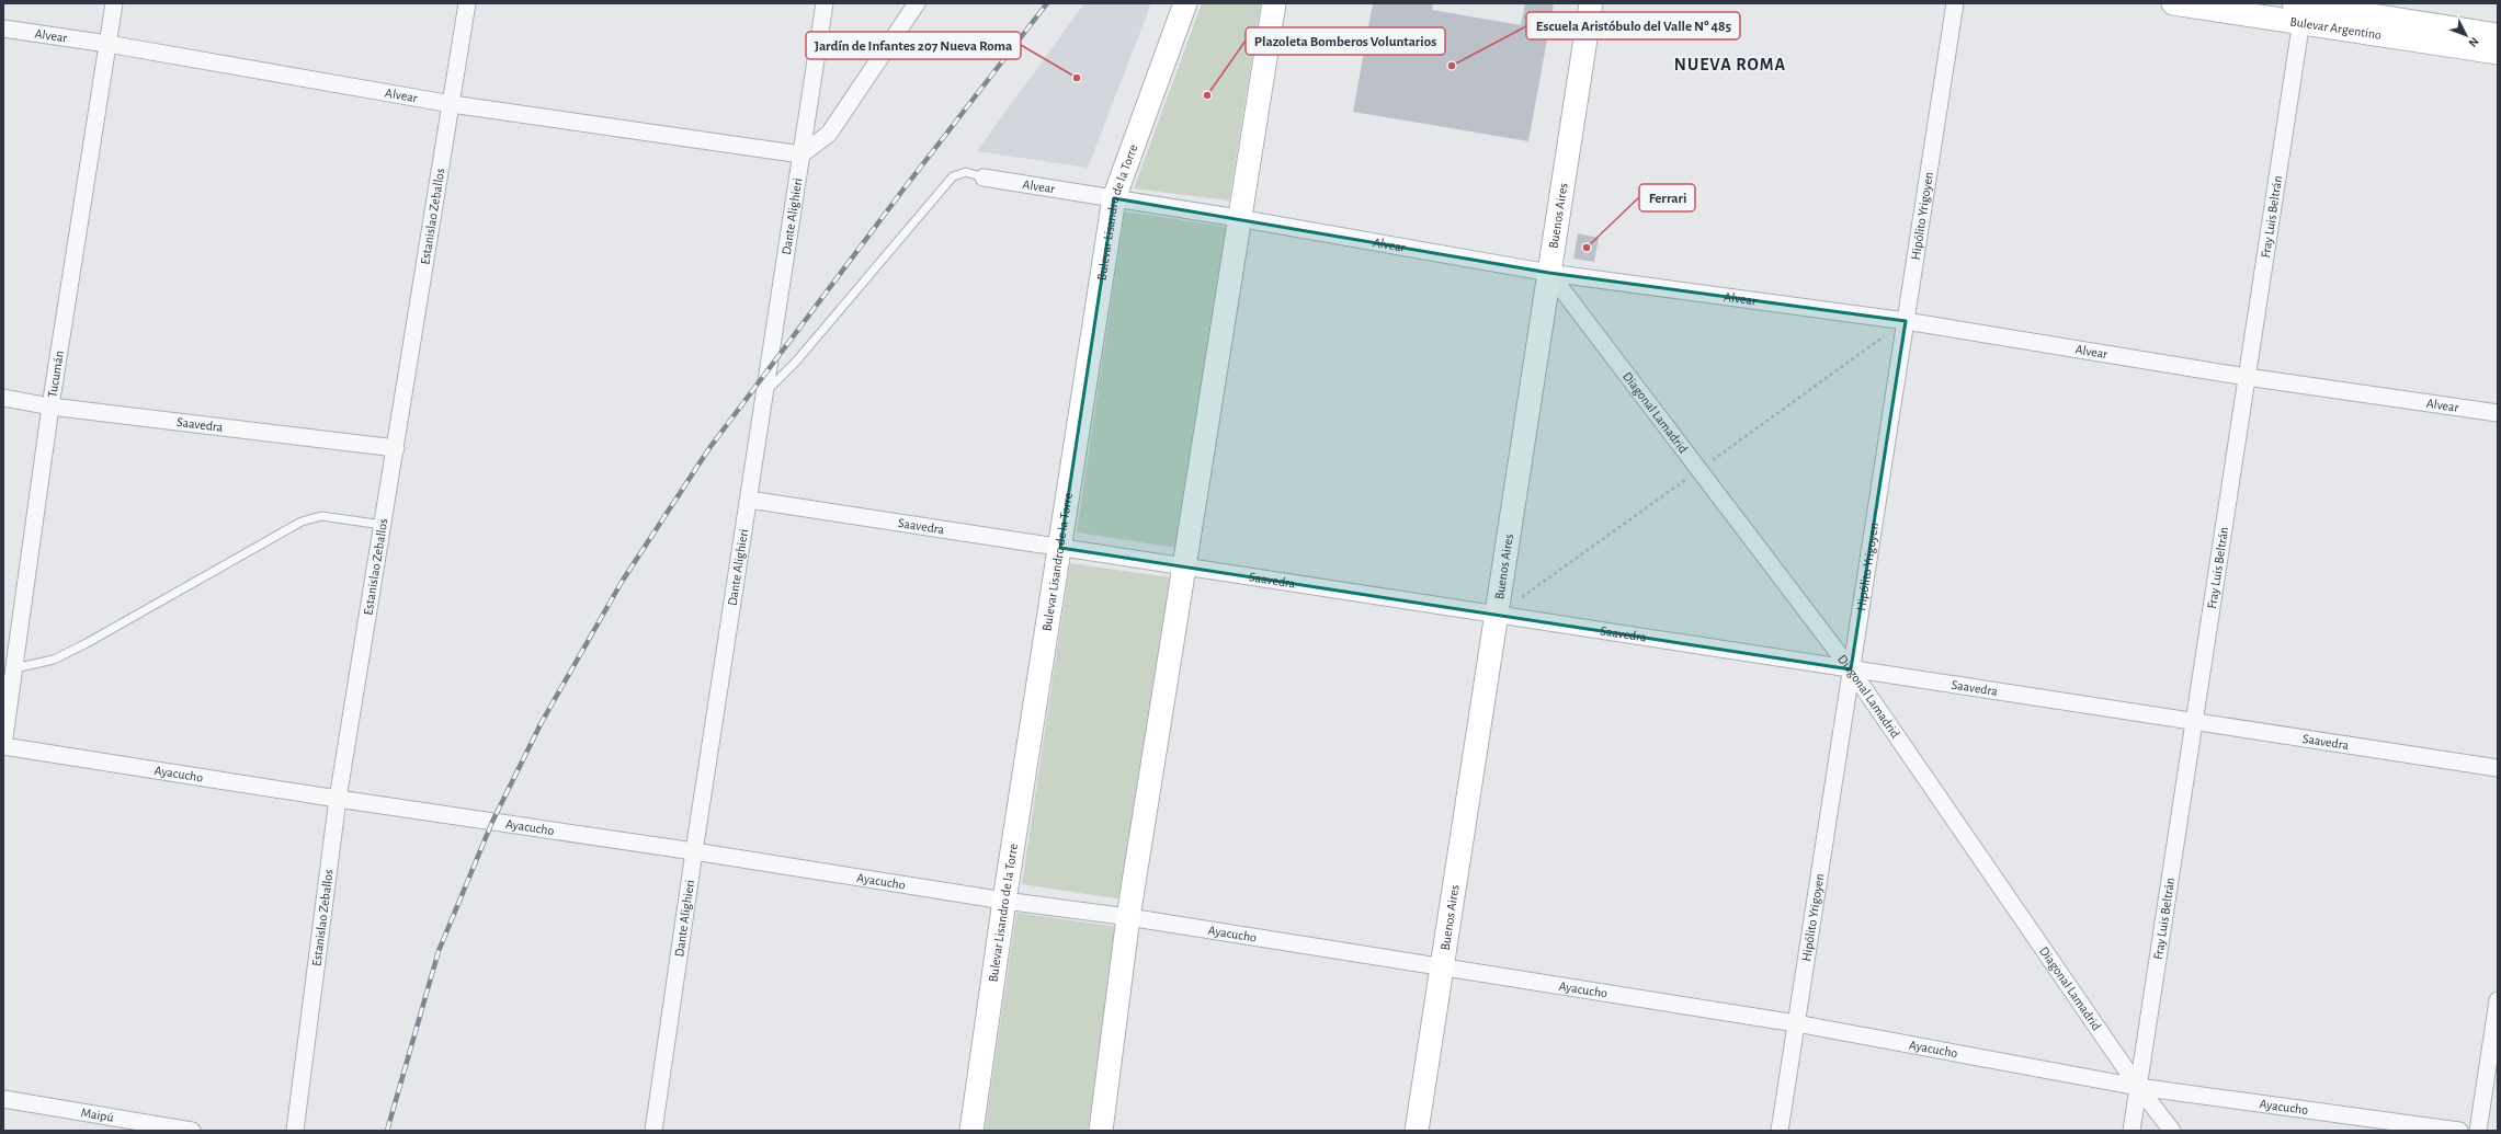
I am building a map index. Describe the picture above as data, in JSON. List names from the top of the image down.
{
  "streets": {
    "main road": ["Bulevar Argentino", "Bulevar Lisandro de la Torre", "Buenos Aires"],
    "street": [
      "Alvear",
      "Estanislao Zeballos",
      "Dante Alighieri",
      "Hipólito Yrigoyen",
      "Fray Luis Beltrán",
      "Tucumán",
      "Diagonal Lamadrid",
      "Saavedra",
      "Ayacucho",
      "Maipú"
    ]
  },
  "crossings": [
    ["Bulevar Argentino", "Fray Luis Beltrán"],
    ["Alvear", "Bulevar Lisandro de la Torre"],
    ["Alvear", "Estanislao Zeballos"],
    ["Alvear", "Dante Alighieri"],
    ["Alvear", "Buenos Aires"],
    ["Alvear", "Hipólito Yrigoyen"],
    ["Alvear", "Fray Luis Beltrán"],
    ["Alvear", "Tucumán"],
    ["Alvear", "Diagonal Lamadrid"],
    ["Bulevar Lisandro de la Torre", "Saavedra"],
    ["Bulevar Lisandro de la Torre", "Ayacucho"],
    ["Estanislao Zeballos", "Saavedra"],
    ["Estanislao Zeballos", "Ayacucho"],
    ["Dante Alighieri", "Saavedra"],
    ["Dante Alighieri", "Ayacucho"],
    ["Buenos Aires", "Diagonal Lamadrid"],
    ["Buenos Aires", "Saavedra"],
    ["Buenos Aires", "Ayacucho"],
    ["Hipólito Yrigoyen", "Diagonal Lamadrid"],
    ["Hipólito Yrigoyen", "Saavedra"],
    ["Hipólito Yrigoyen", "Ayacucho"],
    ["Fray Luis Beltrán", "Diagonal Lamadrid"],
    ["Fray Luis Beltrán", "Saavedra"],
    ["Fray Luis Beltrán", "Ayacucho"],
    ["Tucumán", "Saavedra"],
    ["Tucumán", "Ayacucho"],
    ["Diagonal Lamadrid", "Saavedra"],
    ["Diagonal Lamadrid", "Ayacucho"]
  ],
  "districts": ["NUEVA ROMA"],
  "places": [
    "Escuela Aristóbulo del Valle Nº 485",
    "Jardín de Infantes 207 Nueva Roma",
    "Plazoleta Bomberos Voluntarios",
    "Ferrari"
  ],
  "north": "bottom right"
}
